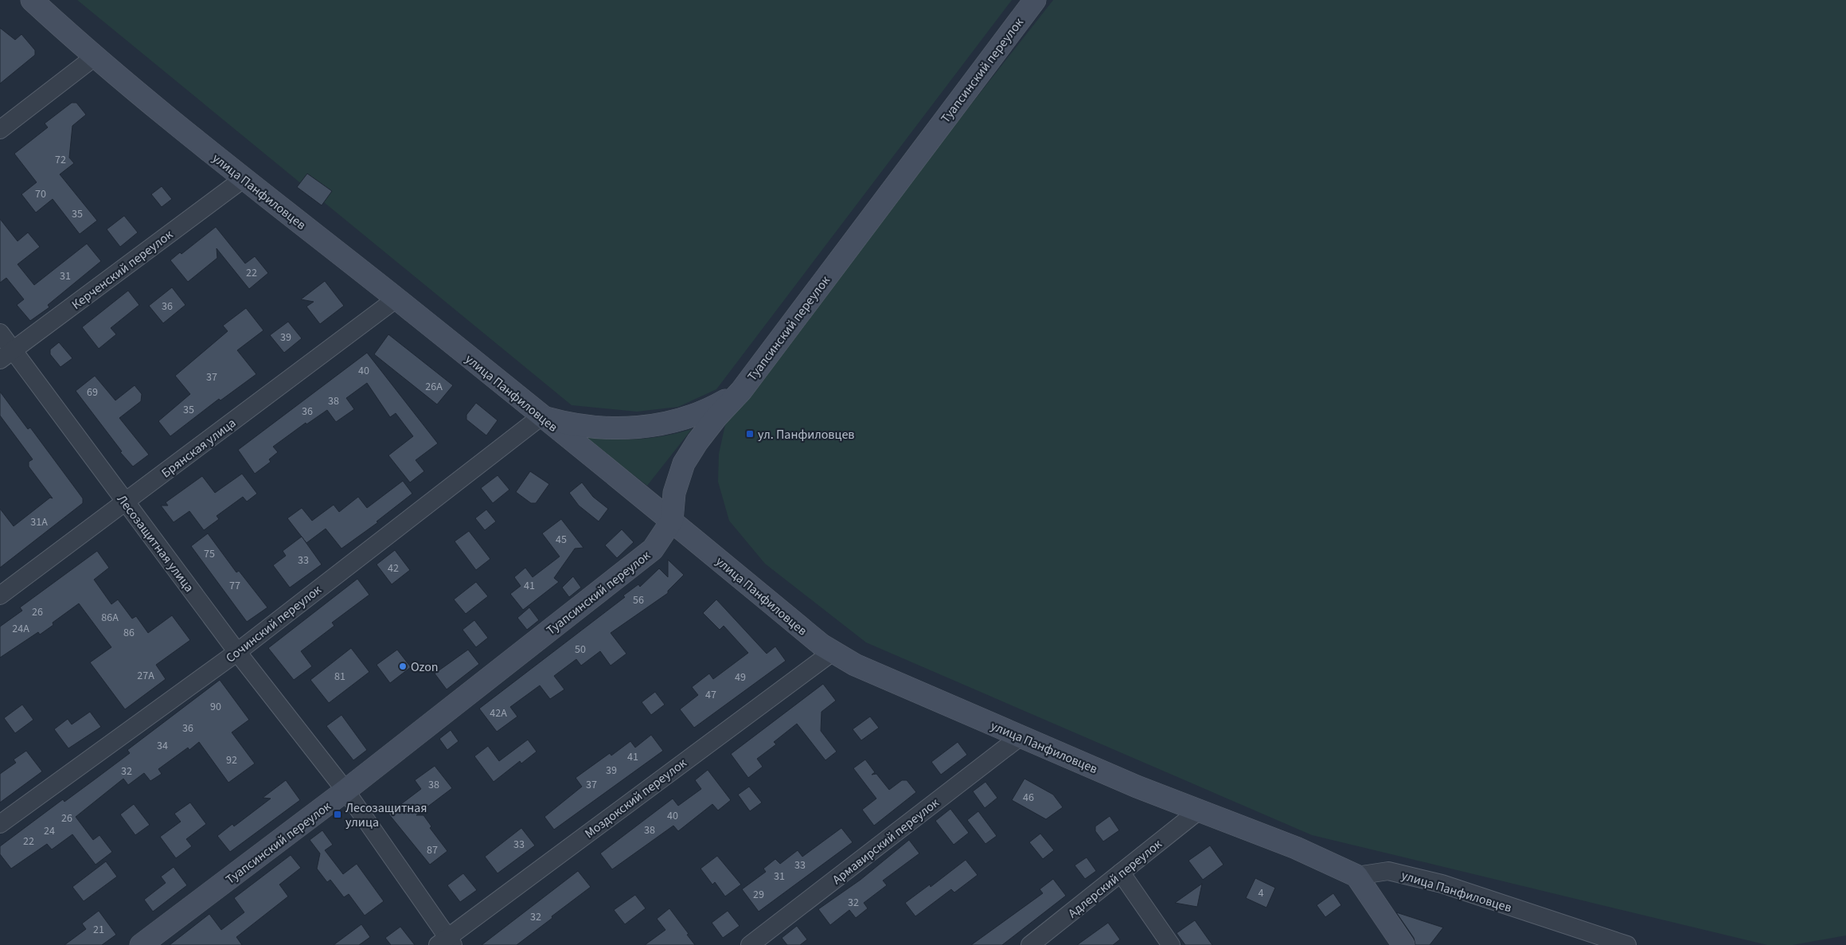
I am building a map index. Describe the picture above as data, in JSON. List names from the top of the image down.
{
  "streets": {
    "street": [
      "Туапсинский переулок",
      "улица Панфиловцев",
      "Керченский переулок",
      "Брянская улица",
      "Лесозащитная улица",
      "Сочинский переулок",
      "Моздокский переулок",
      "Армавирский переулок",
      "Адлерский переулок"
    ]
  },
  "crossings": [
    ["Туапсинский переулок", "улица Панфиловцев"],
    ["Туапсинский переулок", "Лесозащитная улица"],
    ["улица Панфиловцев", "Керченский переулок"],
    ["улица Панфиловцев", "Брянская улица"],
    ["улица Панфиловцев", "Сочинский переулок"],
    ["улица Панфиловцев", "Моздокский переулок"],
    ["улица Панфиловцев", "Армавирский переулок"],
    ["улица Панфиловцев", "Адлерский переулок"],
    ["Керченский переулок", "Лесозащитная улица"],
    ["Брянская улица", "Лесозащитная улица"],
    ["Лесозащитная улица", "Сочинский переулок"],
    ["Лесозащитная улица", "Моздокский переулок"]
  ],
  "places": {
    "transit": ["ул. Панфиловцев", "Лесозащитная улица"],
    "other": ["Ozon"]
  },
  "house_numbers": [
    "72",
    "70",
    "35",
    "22",
    "31",
    "36",
    "39",
    "40",
    "37",
    "26А",
    "69",
    "38",
    "35",
    "36",
    "31А",
    "45",
    "75",
    "33",
    "42",
    "77",
    "41",
    "56",
    "26",
    "86А",
    "24А",
    "86",
    "50",
    "27А",
    "81",
    "49",
    "47",
    "90",
    "42А",
    "36",
    "34",
    "41",
    "92",
    "39",
    "32",
    "38",
    "37",
    "46",
    "40",
    "26",
    "38",
    "24",
    "22",
    "33",
    "87",
    "33",
    "31",
    "4",
    "29",
    "32",
    "32",
    "21"
  ]
}
